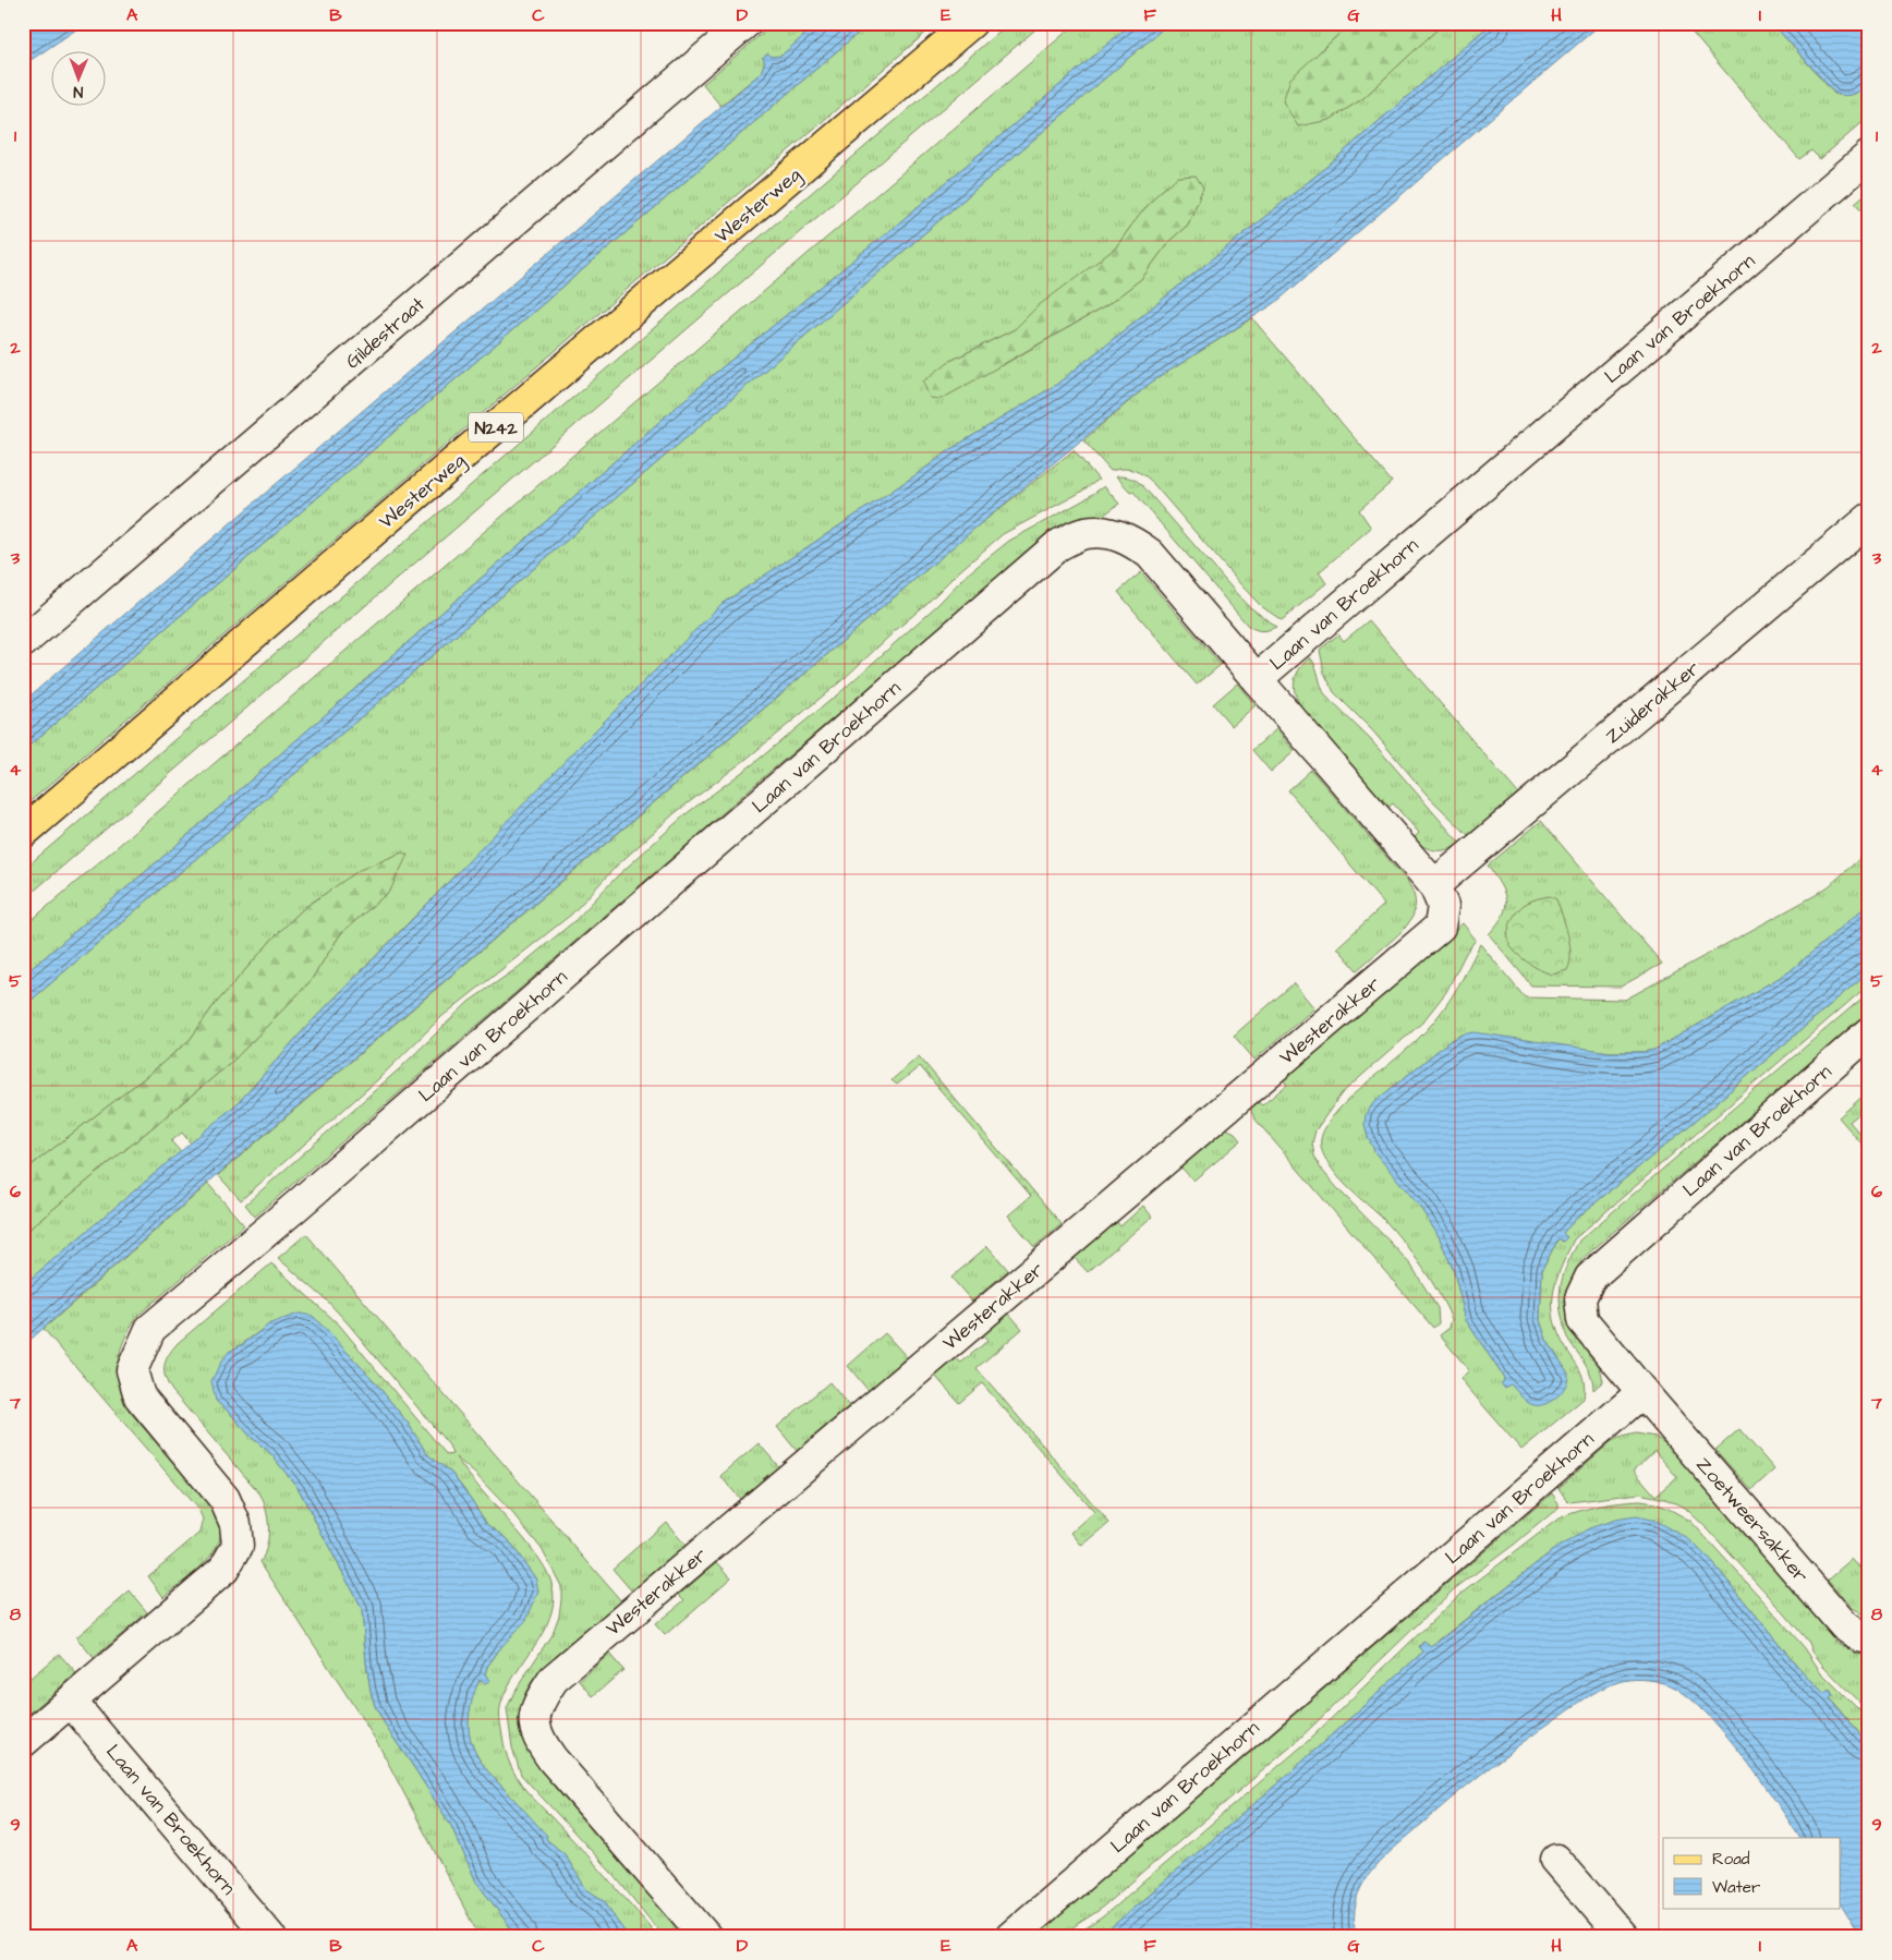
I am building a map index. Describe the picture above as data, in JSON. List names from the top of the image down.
{
  "streets": {
    "main road": ["Westerweg", "N242"],
    "street": [
      "Laan van Broekhorn",
      "Gildestraat",
      "Zuiderakker",
      "Westerakker",
      "Zoetweersakker"
    ]
  },
  "crossings": [
    ["Laan van Broekhorn", "Westerakker"],
    ["Laan van Broekhorn", "Zoetweersakker"],
    ["Zuiderakker", "Westerakker"]
  ],
  "legend": ["Road", "Water"],
  "north": "bottom",
  "grid": {
    "columns": [
      "A",
      "B",
      "C",
      "D",
      "E",
      "F",
      "G",
      "H",
      "I"
    ],
    "rows": [
      "1",
      "2",
      "3",
      "4",
      "5",
      "6",
      "7",
      "8",
      "9"
    ]
  }
}
